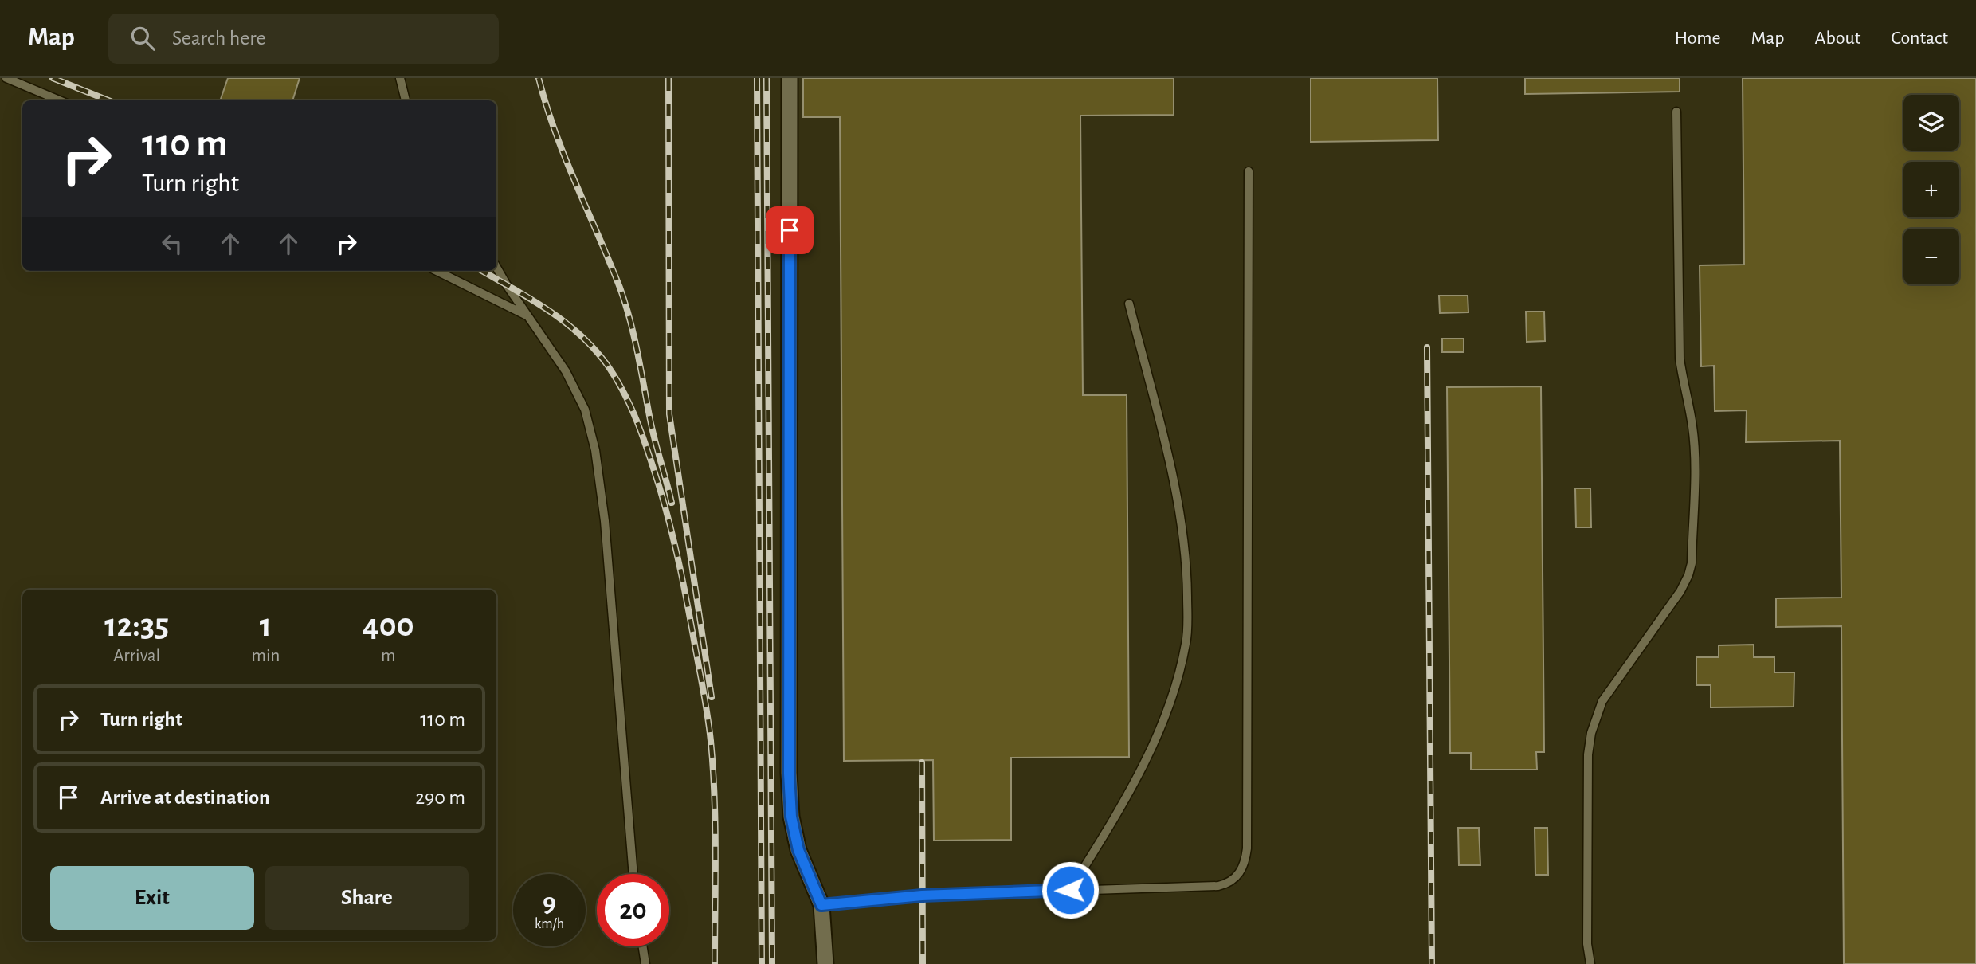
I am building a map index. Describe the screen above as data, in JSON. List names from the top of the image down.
{
  "page": {
    "header": "Map",
    "search": "Search here",
    "nav": [
      "Home",
      "Map",
      "About",
      "Contact"
    ],
    "map_buttons": ["+", "−"],
    "turn": ["110 m", "Turn right"],
    "eta": [
      "12:35",
      "Arrival",
      "1",
      "min",
      "400",
      "m"
    ],
    "list": [
      {
        "name": "Turn right",
        "value": "110 m"
      },
      {
        "name": "Arrive at destination",
        "value": "290 m"
      }
    ],
    "buttons": ["Exit", "Share"],
    "speed": "9 km/h",
    "limit": "20"
  }
}
